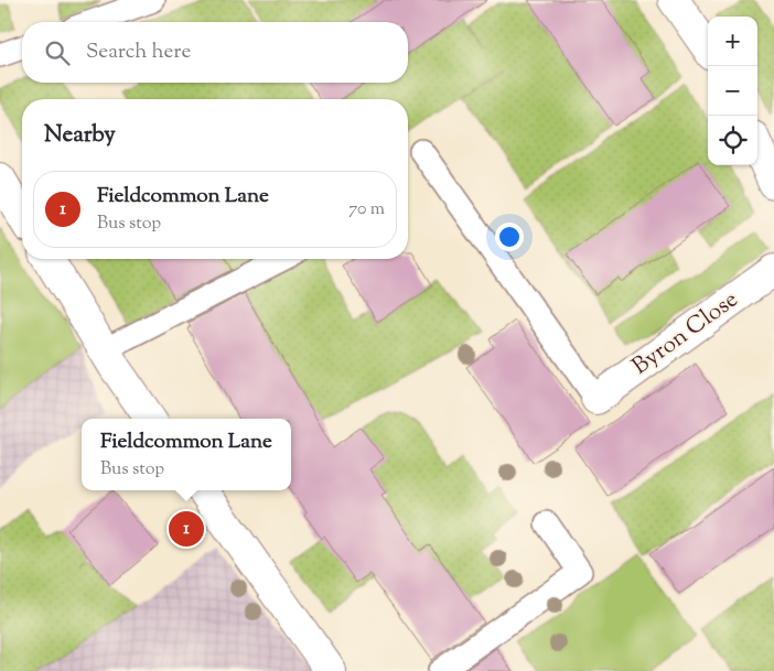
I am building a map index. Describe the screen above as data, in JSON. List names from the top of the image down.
{
  "streets": {
    "street": ["Byron Close"]
  },
  "page": {
    "map_buttons": ["+", "−"],
    "search": "Search here",
    "heading": "Nearby",
    "list": [
      {
        "mark": "1",
        "name": "Fieldcommon Lane",
        "note": "Bus stop",
        "value": "70 m"
      }
    ],
    "popup": ["Fieldcommon Lane", "Bus stop"],
    "pins": "1"
  }
}
